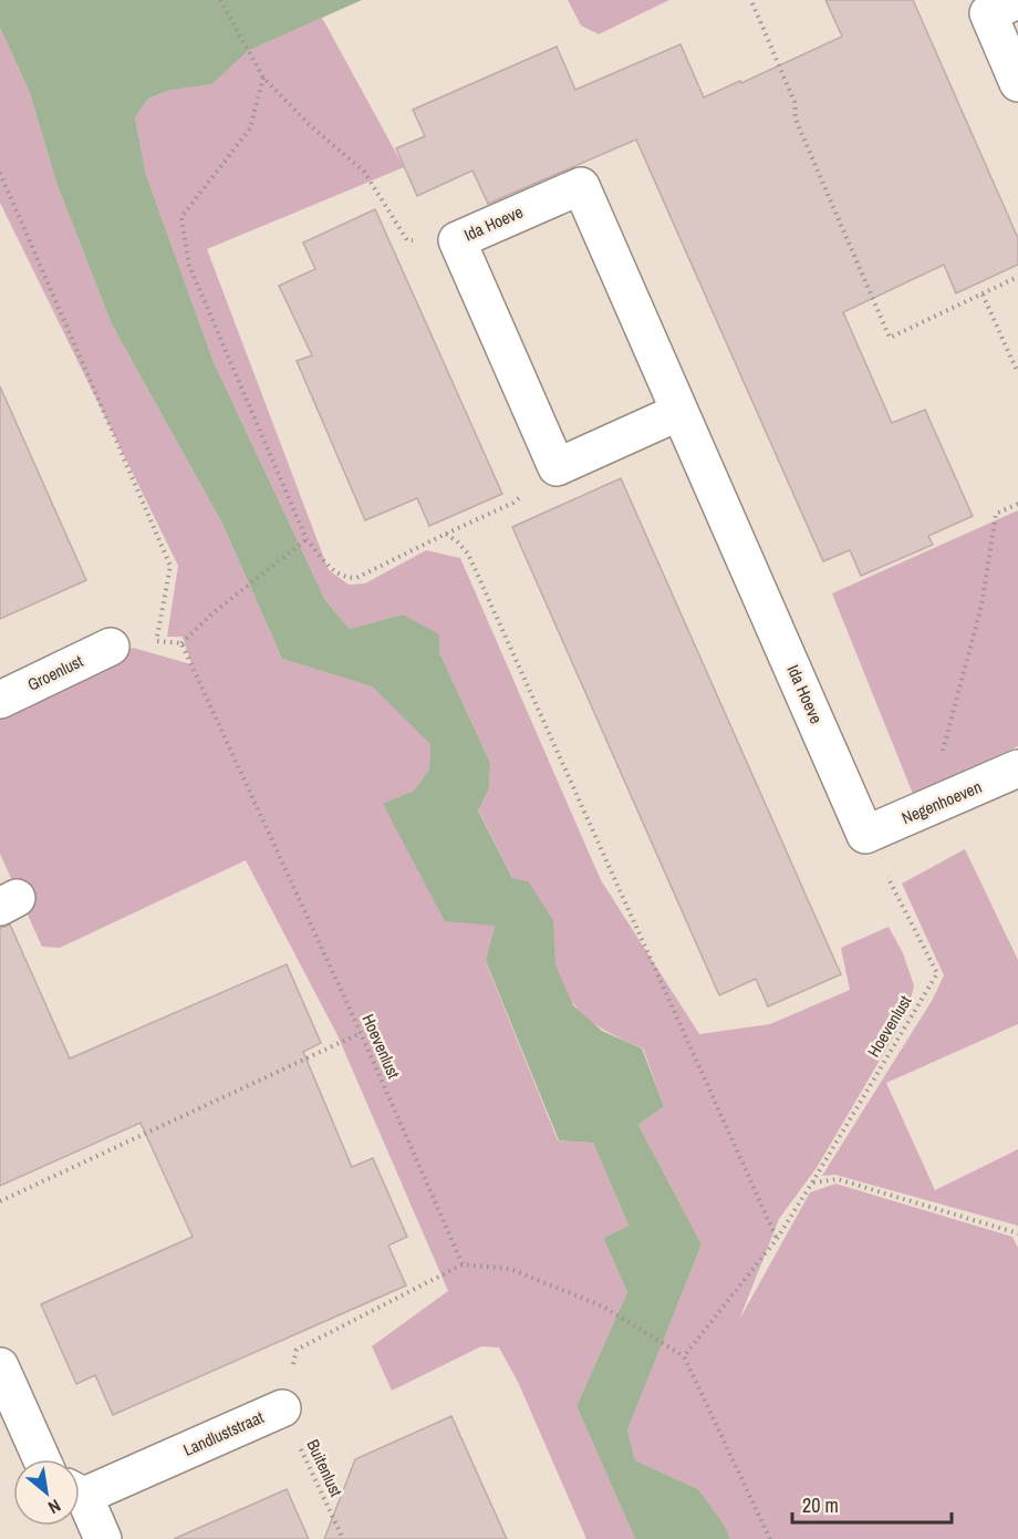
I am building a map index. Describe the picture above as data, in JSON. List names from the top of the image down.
{
  "streets": {
    "street": [
      "Ida Hoeve",
      "Groenlust",
      "Negenhoeven",
      "Landluststraat"
    ],
    "path": ["Hoevenlust", "Buitenlust"]
  },
  "crossings": [
    ["Ida Hoeve", "Negenhoeven"],
    ["Ida Hoeve", "Hoevenlust"],
    ["Negenhoeven", "Hoevenlust"],
    ["Hoevenlust", "Landluststraat"],
    ["Landluststraat", "Buitenlust"]
  ],
  "scale_bar": "20 m",
  "north": "bottom right"
}
